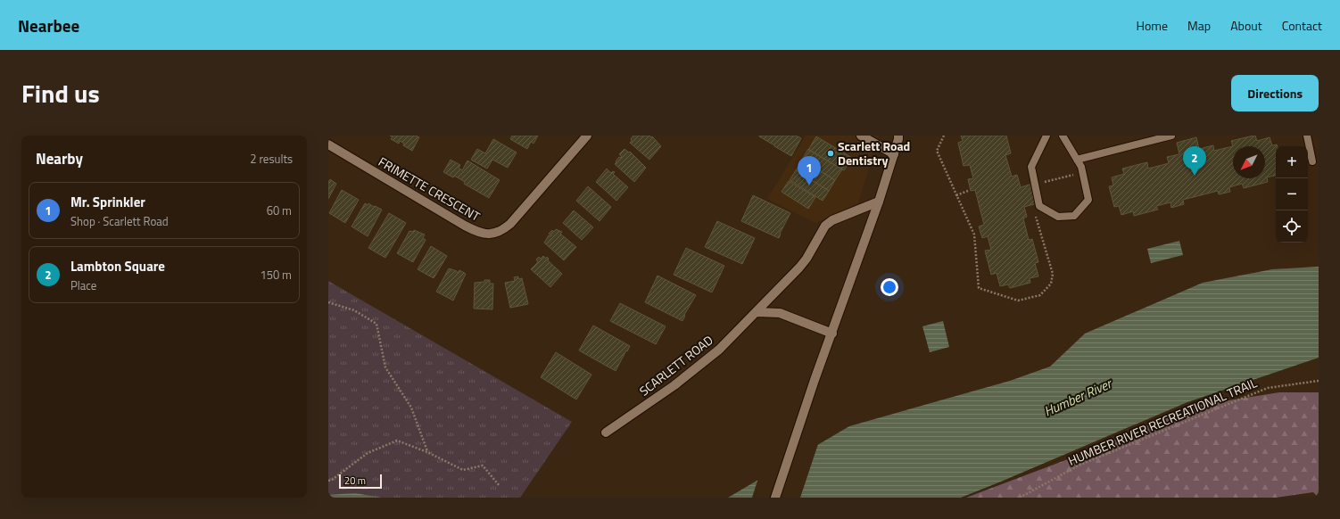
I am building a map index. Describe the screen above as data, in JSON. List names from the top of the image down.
{
  "streets": {
    "street": ["FRIMETTE CRESCENT", "SCARLETT ROAD"],
    "path": ["HUMBER RIVER RECREATIONAL TRAIL"]
  },
  "water": ["Humber River"],
  "places": ["Scarlett Road Dentistry"],
  "scale_bar": "20 m",
  "north": "bottom left",
  "page": {
    "header": "Nearbee",
    "nav": [
      "Home",
      "Map",
      "About",
      "Contact"
    ],
    "title": "Find us",
    "buttons": "Directions",
    "heading": ["Nearby", "2 results"],
    "map_buttons": ["+", "−"],
    "pins": ["2", "1"],
    "list": [
      {
        "mark": "1",
        "name": "Mr. Sprinkler",
        "note": "Shop · Scarlett Road",
        "value": "60 m"
      },
      {
        "mark": "2",
        "name": "Lambton Square",
        "note": "Place",
        "value": "150 m"
      }
    ],
    "scale": "20 m"
  }
}
